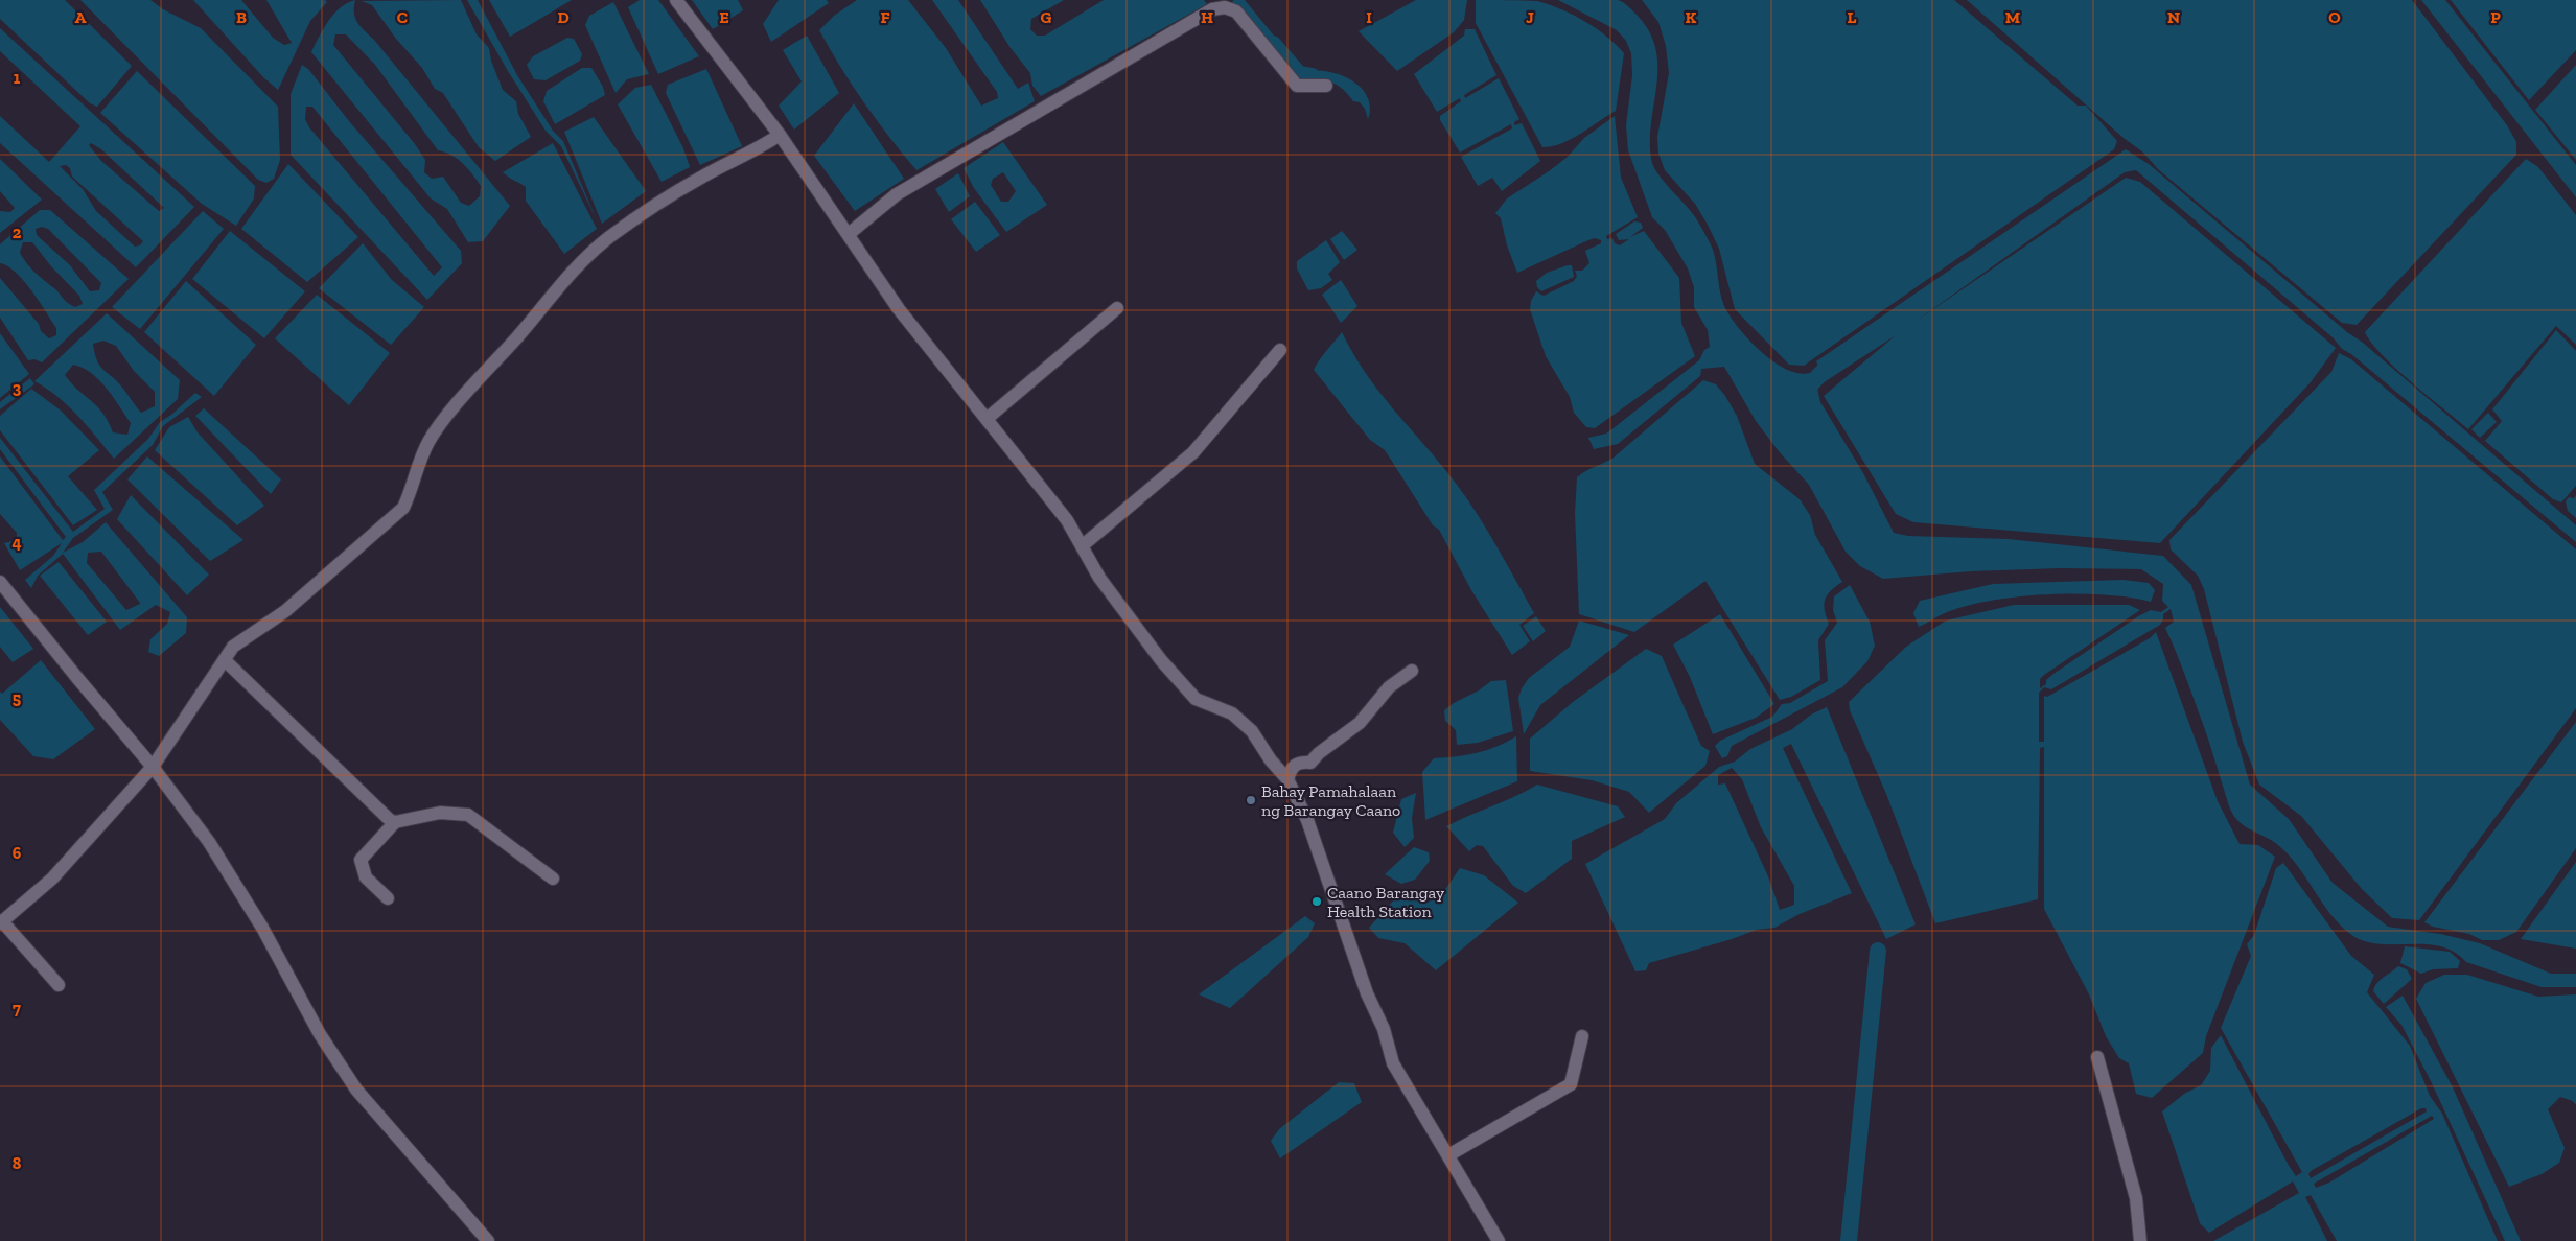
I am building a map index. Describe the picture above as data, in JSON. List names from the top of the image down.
{
  "places": ["Bahay Pamahalaan ng Barangay Caano", "Caano Barangay Health Station"],
  "grid": {
    "columns": [
      "A",
      "B",
      "C",
      "D",
      "E",
      "F",
      "G",
      "H",
      "I",
      "J",
      "K",
      "L",
      "M",
      "N",
      "O",
      "P"
    ],
    "rows": [
      "1",
      "2",
      "3",
      "4",
      "5",
      "6",
      "7",
      "8"
    ]
  }
}
